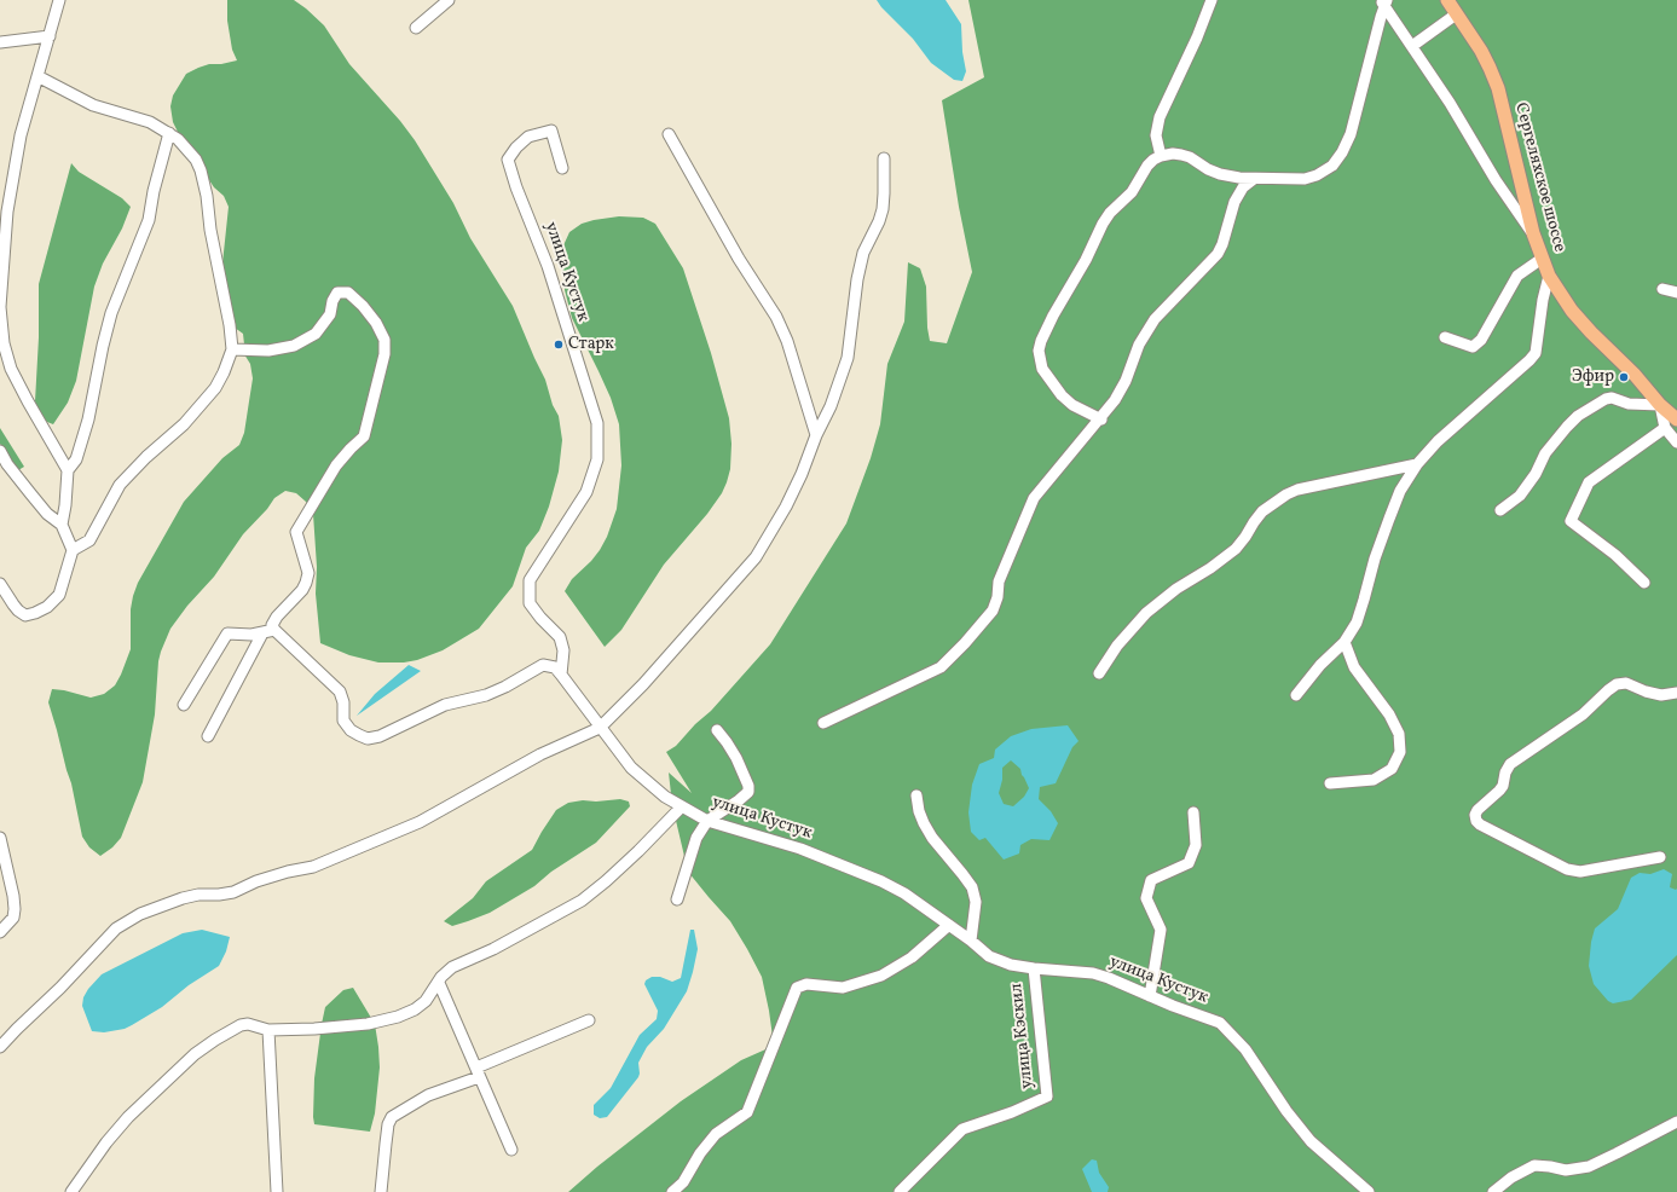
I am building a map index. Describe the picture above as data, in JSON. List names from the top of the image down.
{
  "streets": {
    "main road": ["Сергеляхское шоссе"],
    "street": ["улица Кустук", "улица Кэскил"]
  },
  "crossings": [
    ["улица Кустук", "улица Кэскил"]
  ],
  "places": ["Старк", "Эфир"]
}
